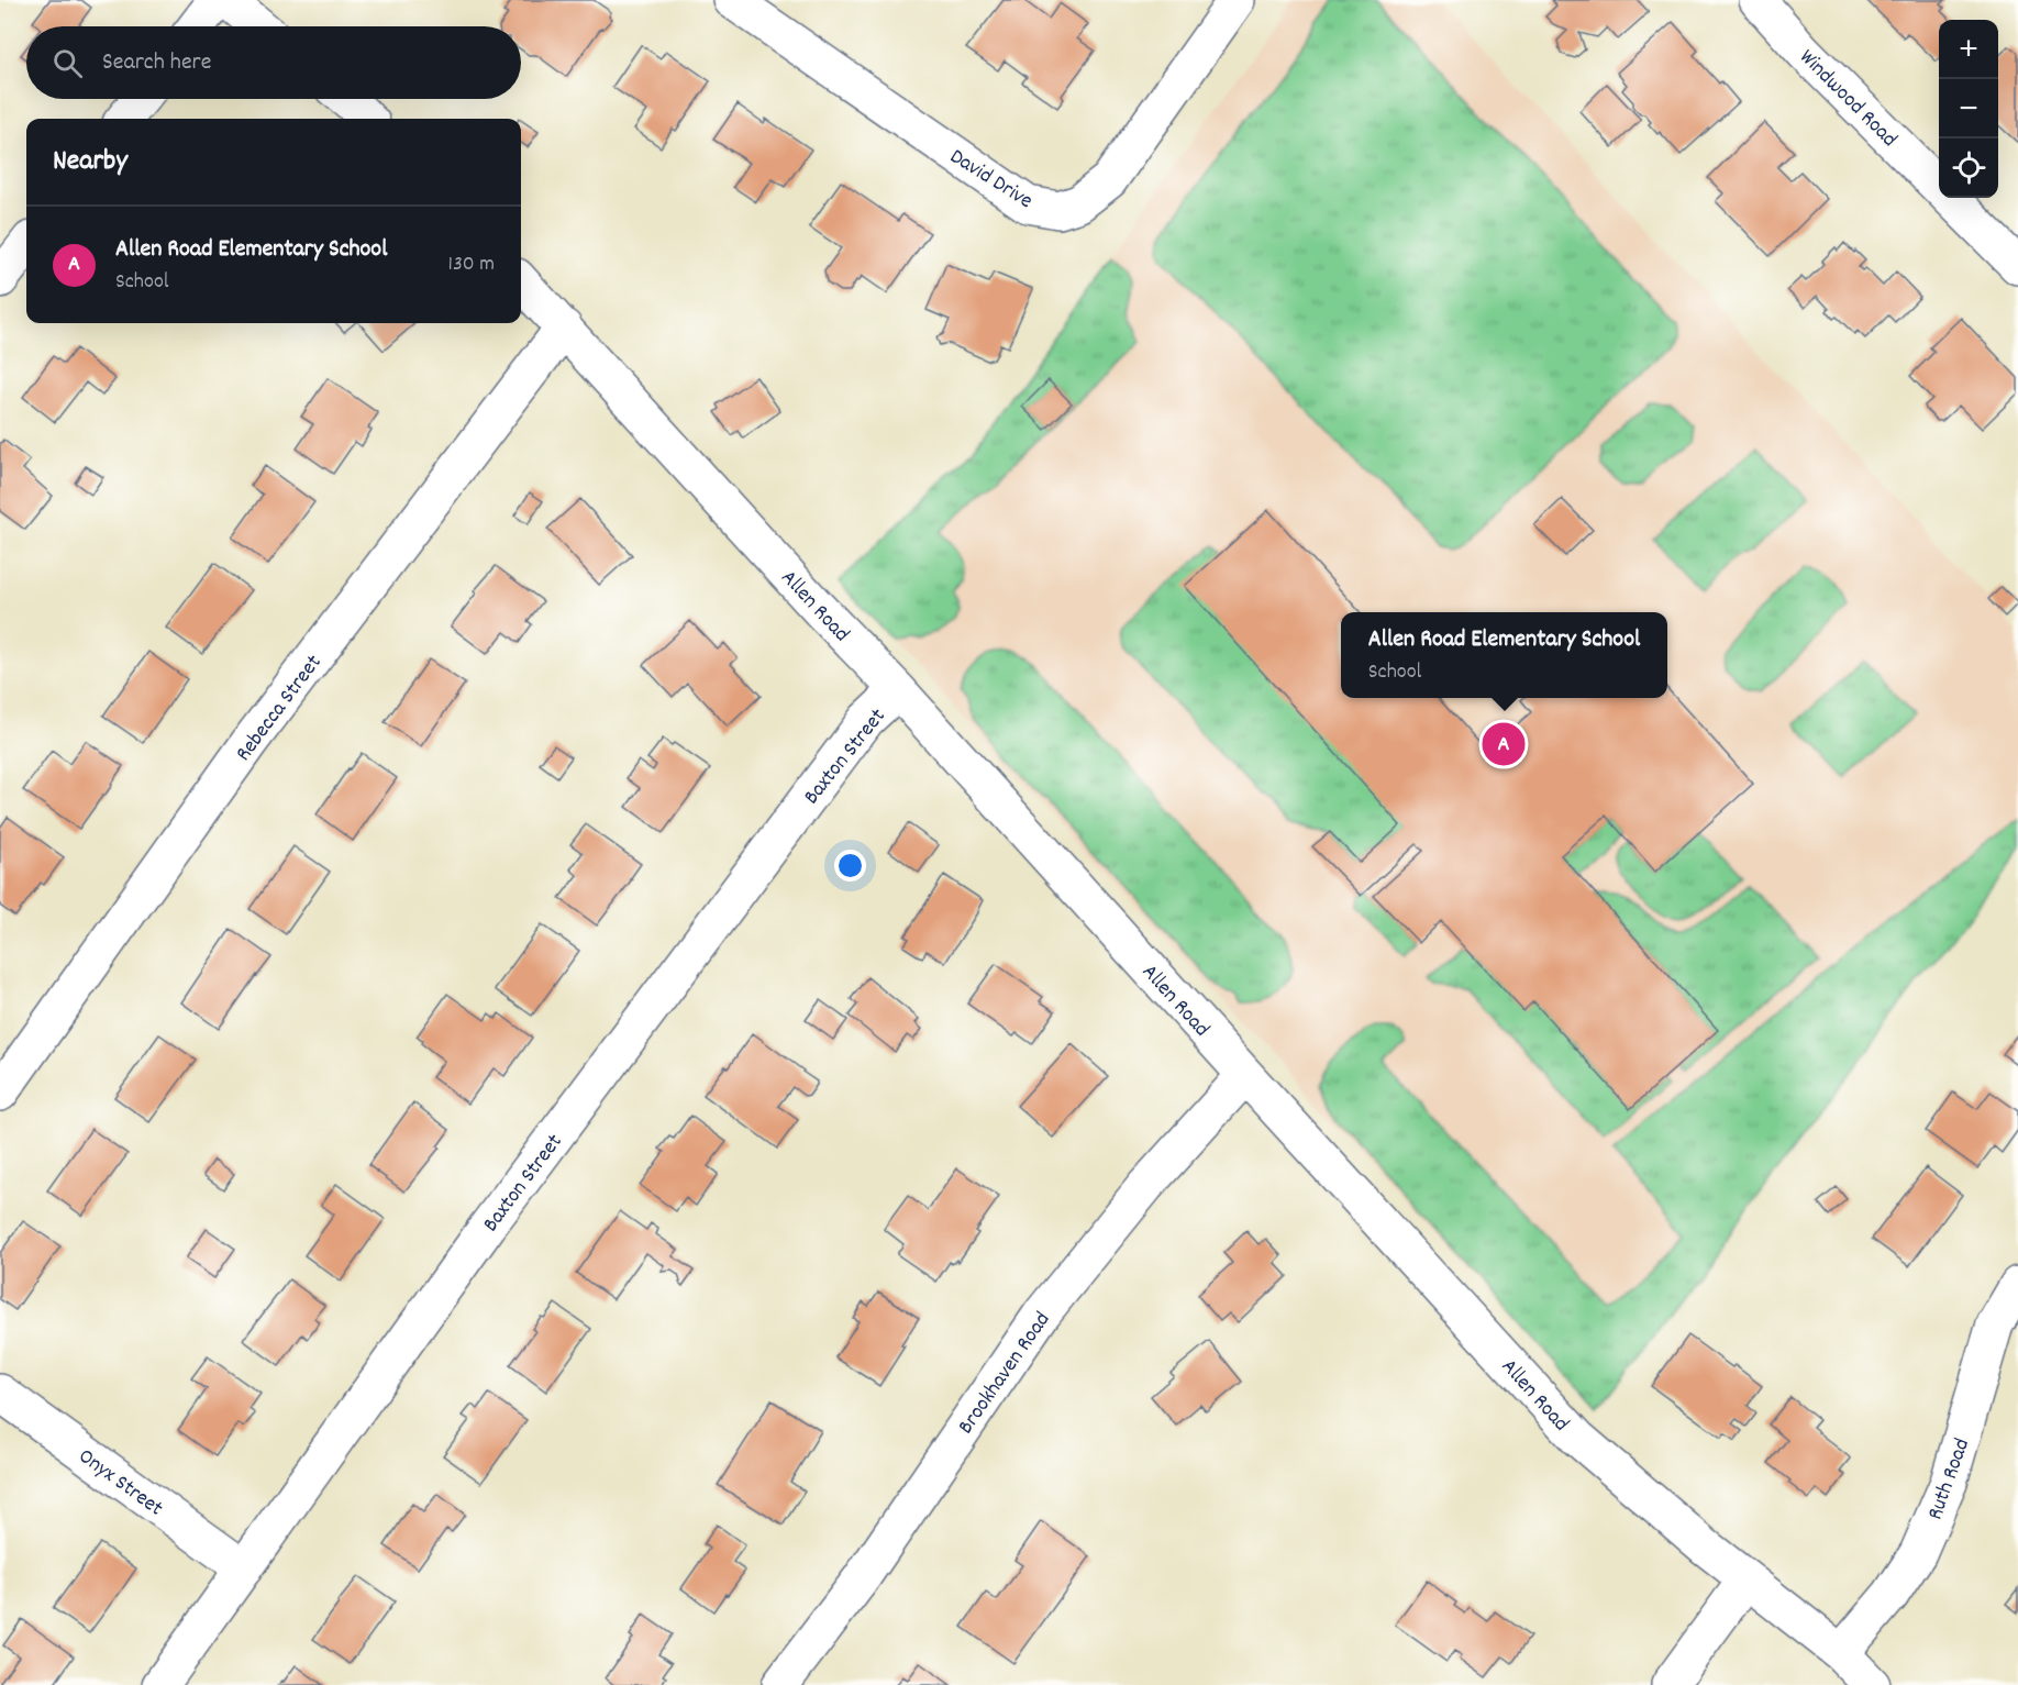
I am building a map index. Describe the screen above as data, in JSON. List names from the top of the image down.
{
  "streets": {
    "street": [
      "Windwood Road",
      "David Drive",
      "Allen Road",
      "Rebecca Street",
      "Baxton Street",
      "Brookhaven Road",
      "Ruth Road",
      "Onyx Street"
    ]
  },
  "crossings": [
    ["Allen Road", "Rebecca Street"],
    ["Allen Road", "Baxton Street"],
    ["Allen Road", "Brookhaven Road"],
    ["Allen Road", "Ruth Road"],
    ["Baxton Street", "Onyx Street"]
  ],
  "page": {
    "map_buttons": ["+", "−"],
    "search": "Search here",
    "heading": "Nearby",
    "list": [
      {
        "mark": "A",
        "name": "Allen Road Elementary School",
        "note": "School",
        "value": "130 m"
      }
    ],
    "popup": ["Allen Road Elementary School", "School"],
    "pins": "A"
  }
}
